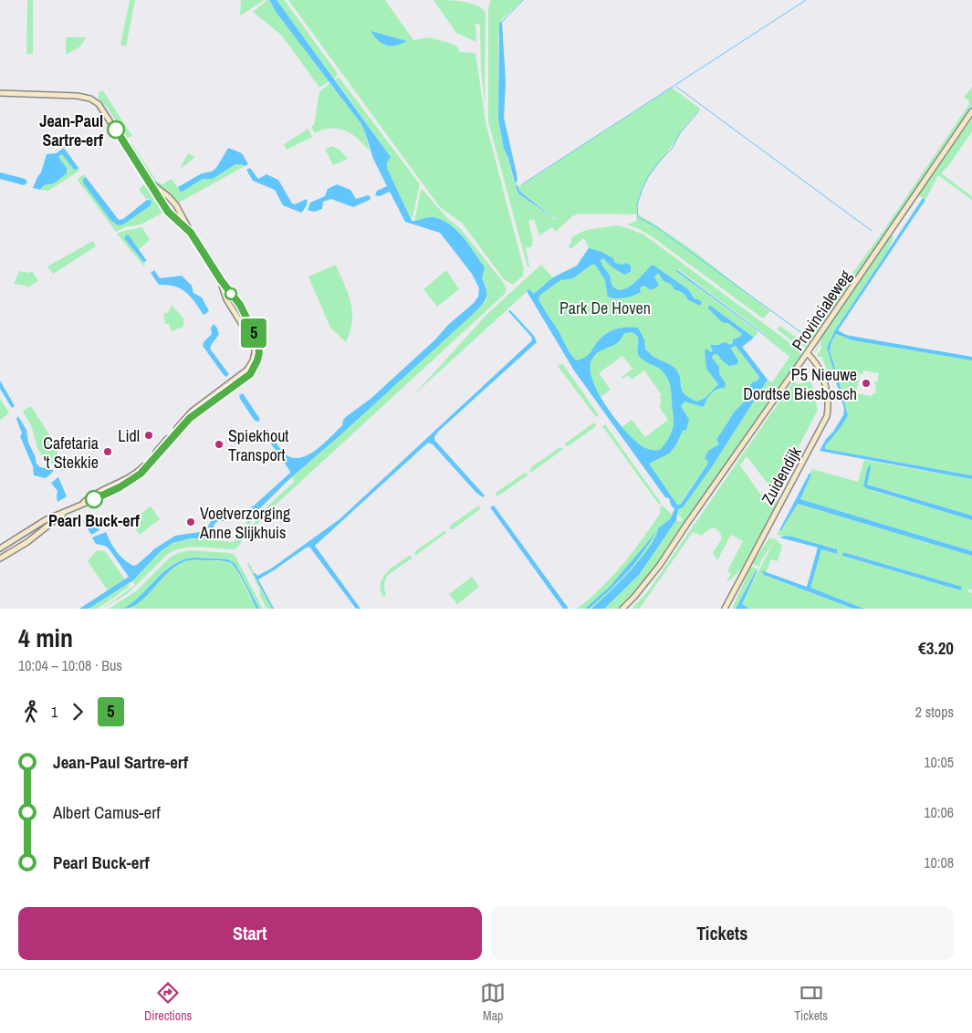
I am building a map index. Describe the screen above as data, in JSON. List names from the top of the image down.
{
  "streets": {
    "street": ["Provincialeweg", "Zuidendijk"]
  },
  "crossings": [
    ["Provincialeweg", "Zuidendijk"]
  ],
  "parks": ["Park De Hoven"],
  "places": [
    "Jean-Paul Sartre-erf",
    "P5 Nieuwe Dordtse Biesbosch",
    "Lidl",
    "Spiekhout Transport",
    "Cafetaria 't Stekkie",
    "Pearl Buck-erf",
    "Voetverzorging Anne Slijkhuis"
  ],
  "lines": ["bus line 5"],
  "page": {
    "on_map": "5",
    "heading": ["4 min", "10:04 – 10:08 · Bus", "€3.20"],
    "legs": ["1", "5", "2 stops"],
    "list": [
      {
        "name": "Jean-Paul Sartre-erf",
        "value": "10:05"
      },
      {
        "name": "Albert Camus-erf",
        "value": "10:06"
      },
      {
        "name": "Pearl Buck-erf",
        "value": "10:08"
      }
    ],
    "buttons": ["Start", "Tickets"],
    "tabs": ["Directions", "Map", "Tickets"]
  }
}
